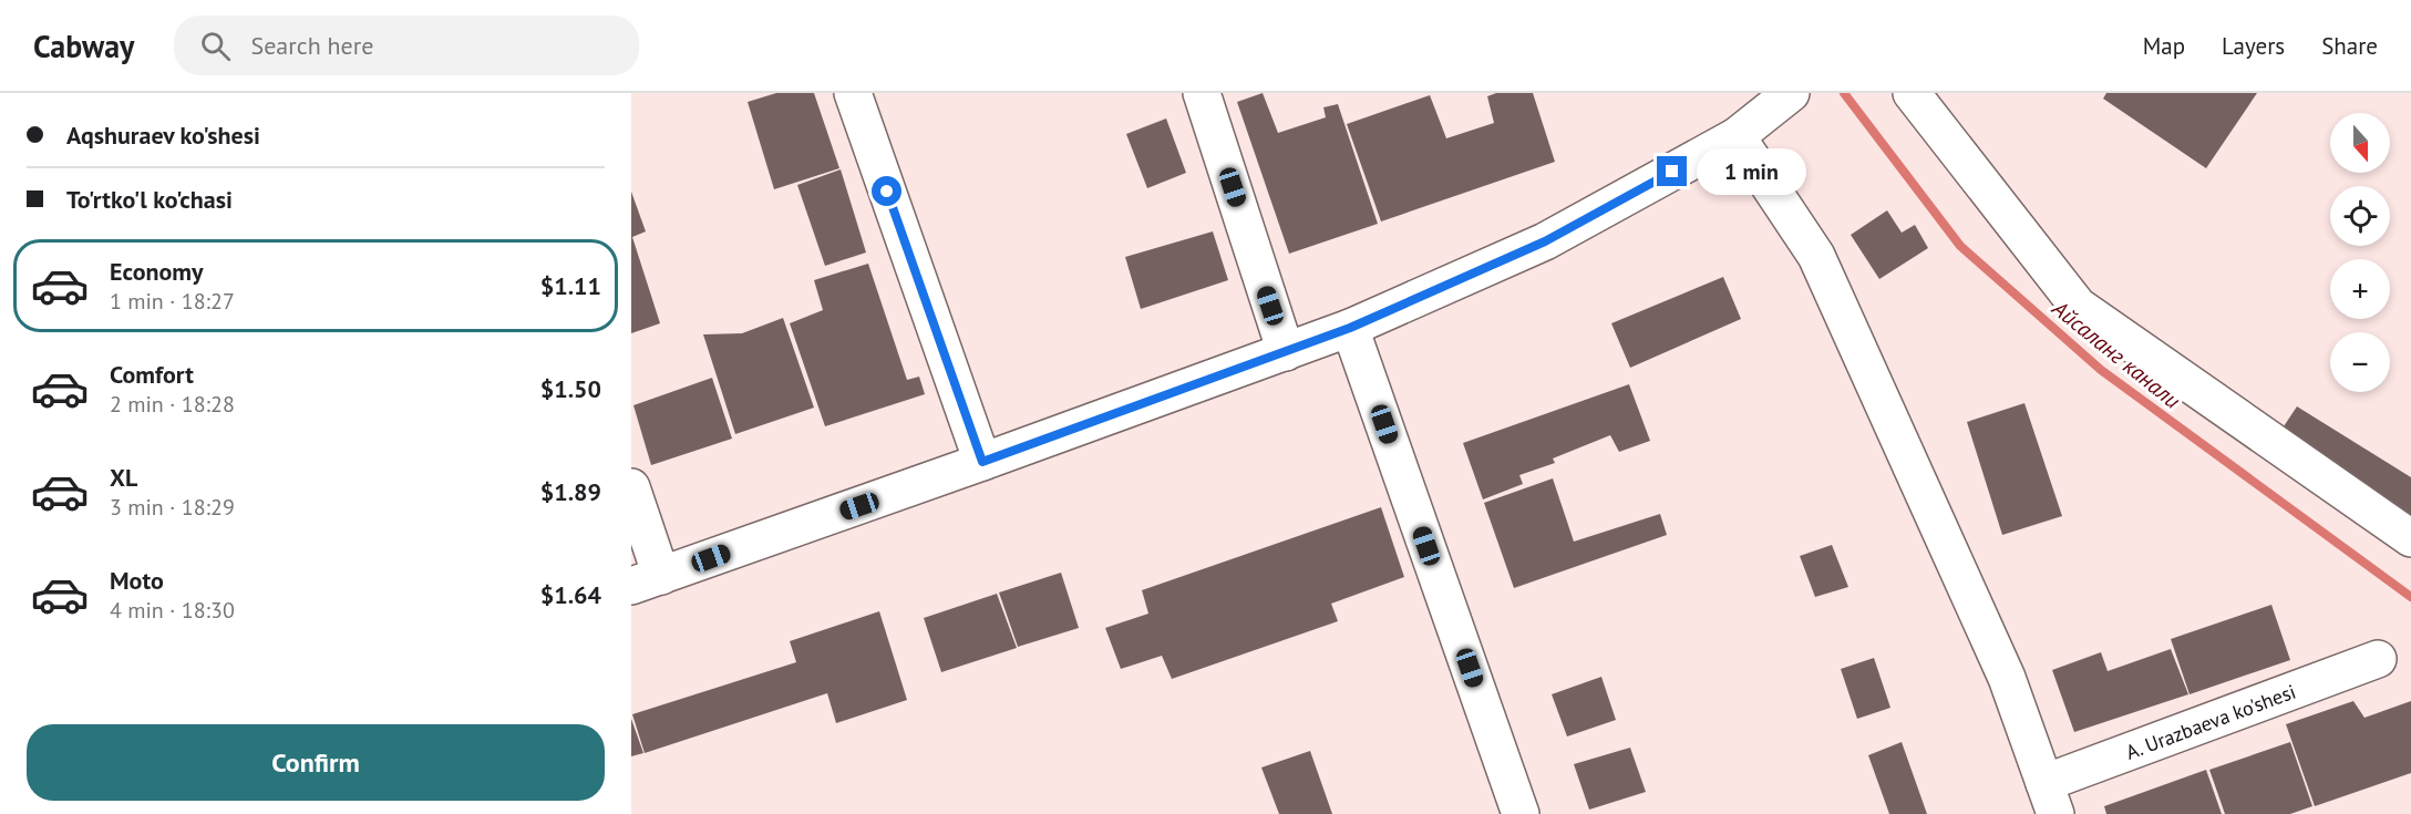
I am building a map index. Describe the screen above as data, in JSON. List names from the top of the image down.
{
  "streets": {
    "street": ["A. Urazbaeva ko'shesi"]
  },
  "water": ["Айсаланг канали"],
  "north": "bottom",
  "page": {
    "header": "Cabway",
    "search": "Search here",
    "nav": ["Map", "Layers", "Share"],
    "banner": ["Aqshuraev ko'shesi", "To'rtko'l ko'chasi"],
    "map_buttons": ["+", "−"],
    "bubble": "1 min",
    "list": [
      {
        "name": "Economy",
        "note": "1 min · 18:27",
        "value": "$1.11"
      },
      {
        "name": "Comfort",
        "note": "2 min · 18:28",
        "value": "$1.50"
      },
      {
        "name": "XL",
        "note": "3 min · 18:29",
        "value": "$1.89"
      },
      {
        "name": "Moto",
        "note": "4 min · 18:30",
        "value": "$1.64"
      }
    ],
    "buttons": "Confirm"
  }
}
